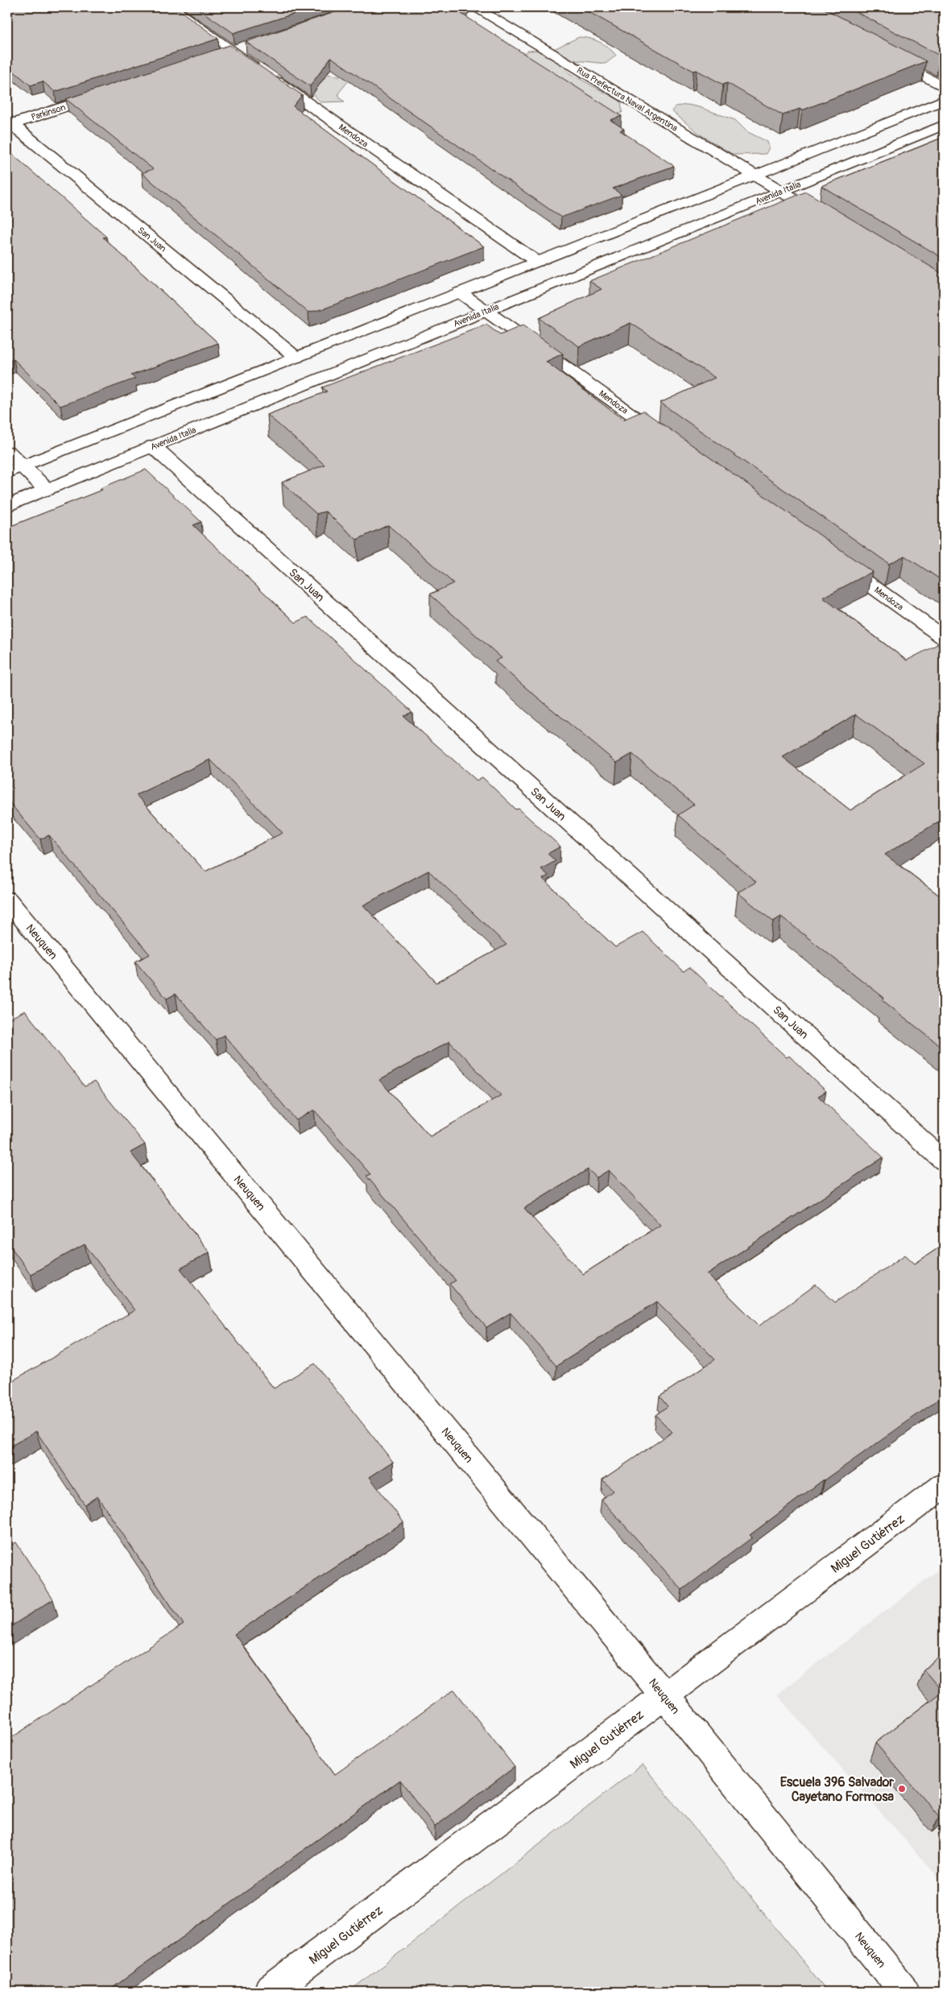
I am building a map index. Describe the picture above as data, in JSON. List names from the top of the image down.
{
  "streets": {
    "street": [
      "Rua Prefectura Naval Argentina",
      "Parkinson",
      "Mendoza",
      "Avenida Italia",
      "San Juan",
      "Neuquen",
      "Miguel Gutiérrez"
    ]
  },
  "crossings": [
    ["Rua Prefectura Naval Argentina", "Avenida Italia"],
    ["Parkinson", "San Juan"],
    ["Mendoza", "Avenida Italia"],
    ["Avenida Italia", "San Juan"],
    ["Neuquen", "Miguel Gutiérrez"]
  ],
  "places": ["Escuela 396 Salvador Cayetano Formosa"]
}
